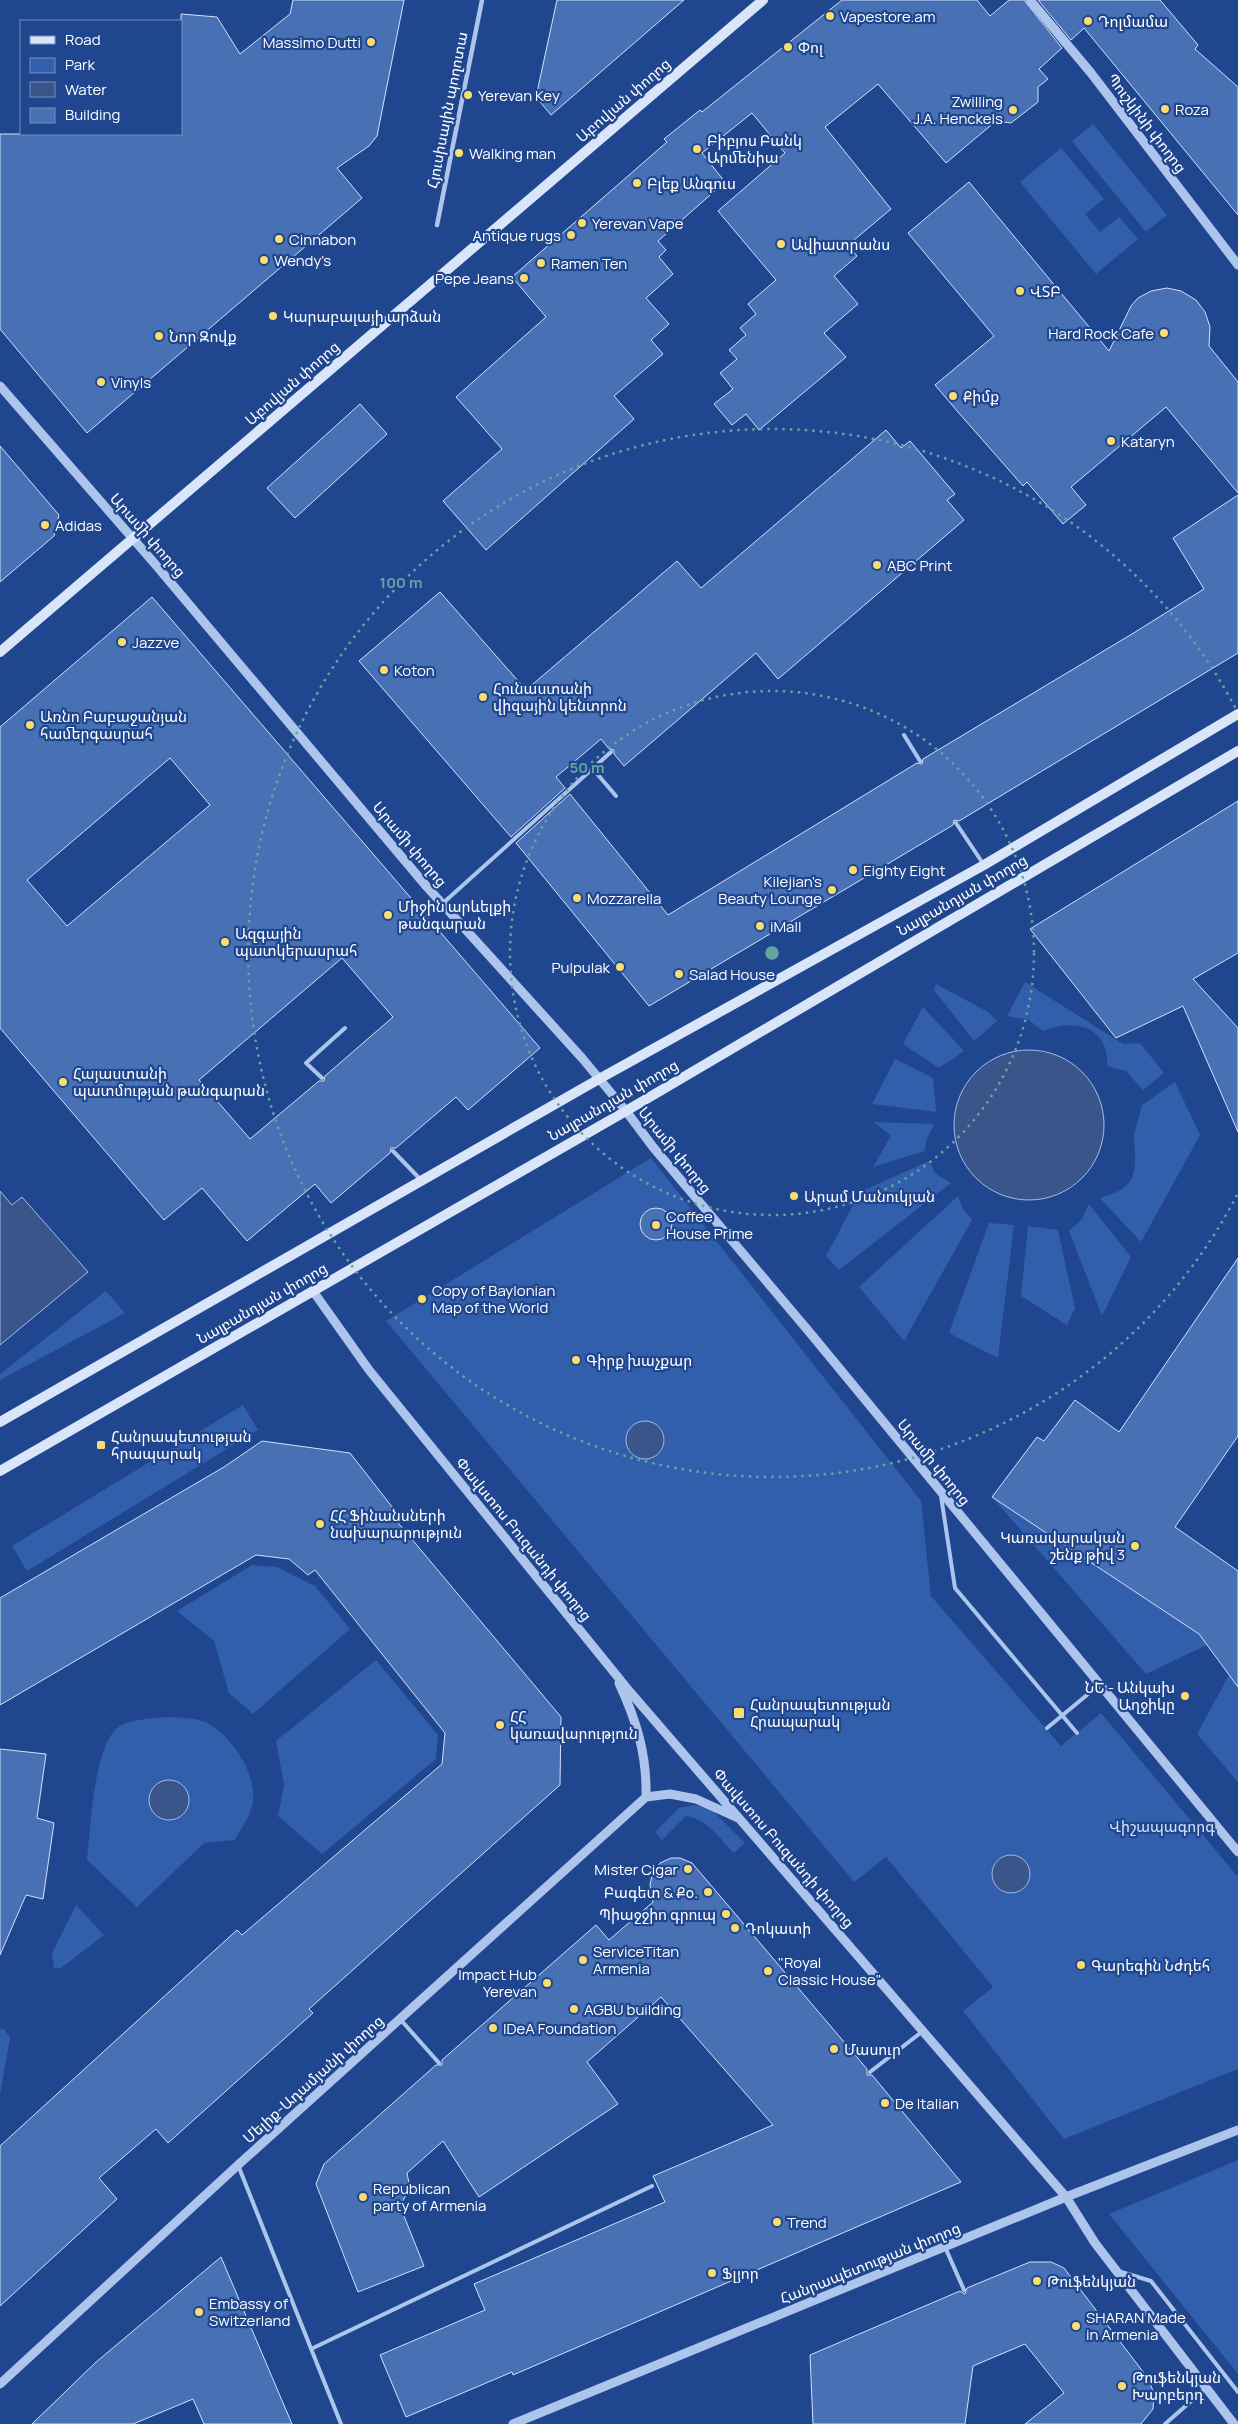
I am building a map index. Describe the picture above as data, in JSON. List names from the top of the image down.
{
  "streets": {
    "main road": ["Աբովյան փողոց", "Նալբանդյան փողոց"],
    "street": [
      "Հյուսիսային պողոտա",
      "Պուշկինի փողոց",
      "Արամի փողոց",
      "Փավստոս Բուզանդի փողոց",
      "Մելիք-Ադամյանի փողոց",
      "Հանրապետության փողոց"
    ]
  },
  "crossings": [
    ["Աբովյան փողոց", "Արամի փողոց"],
    ["Արամի փողոց", "Նալբանդյան փողոց"],
    ["Նալբանդյան փողոց", "Փավստոս Բուզանդի փողոց"],
    ["Փավստոս Բուզանդի փողոց", "Հանրապետության փողոց"]
  ],
  "parks": ["Վիշապագորգ"],
  "places": {
    "other": [
      "Vapestore.am",
      "Դոլմամա",
      "Massimo Dutti",
      "Փոլ",
      "Yerevan Key",
      "Roza",
      "Zwilling J.A. Henckels",
      "Բիբլոս Բանկ Արմենիա",
      "Walking man",
      "Բլեք Անգուս",
      "Yerevan Vape",
      "Antique rugs",
      "Cinnabon",
      "Ավիատրանս",
      "Wendy's",
      "Ramen Ten",
      "Pepe Jeans",
      "ՎՏԲ",
      "Կարաբալայի արձան",
      "Hard Rock Cafe",
      "Նոր Զովք",
      "Vinyls",
      "Քիմք",
      "Kataryn",
      "Adidas",
      "ABC Print",
      "Jazzve",
      "Koton",
      "Հունաստանի վիզային կենտրոն",
      "Առնո Բաբաջանյան համերգասրահ",
      "Eighty Eight",
      "Kilejian's Beauty Lounge",
      "Mozzarella",
      "Միջին արևելքի թանգարան",
      "iMall",
      "Ազգային պատկերասրահ",
      "Pulpulak",
      "Salad House",
      "Հայաստանի պատմության թանգարան",
      "Արամ Մանուկյան",
      "Coffee House Prime",
      "Copy of Baylonian Map of the World",
      "Գիրք խաչքար",
      "ՀՀ Ֆինանսների նախարարություն",
      "Կառավարական շենք թիվ 3",
      "ՆԵ - Անկախ Աղջիկը",
      "ՀՀ կառավարություն",
      "Mister Cigar",
      "Բագետ & Քօ.",
      "Պիաջջիո գրուպ",
      "Դոկատի",
      "ServiceTitan Armenia",
      "Գարեգին Նժդեհ",
      "\"Royal Classic House\"",
      "Impact Hub Yerevan",
      "AGBU building",
      "IDeA Foundation",
      "Մասուր",
      "De Italian",
      "Republican party of Armenia",
      "Trend",
      "Ֆլյոր",
      "Թուֆենկյան",
      "Embassy of Switzerland",
      "SHARAN Made in Armenia",
      "Թուֆենկյան Խարբերդ"
    ],
    "transit": ["Հանրապետության հրապարակ", "Հանրապետության Հրապարակ"]
  },
  "legend": [
    "Road",
    "Park",
    "Water",
    "Building"
  ],
  "rings": ["100 m", "50 m"]
}
